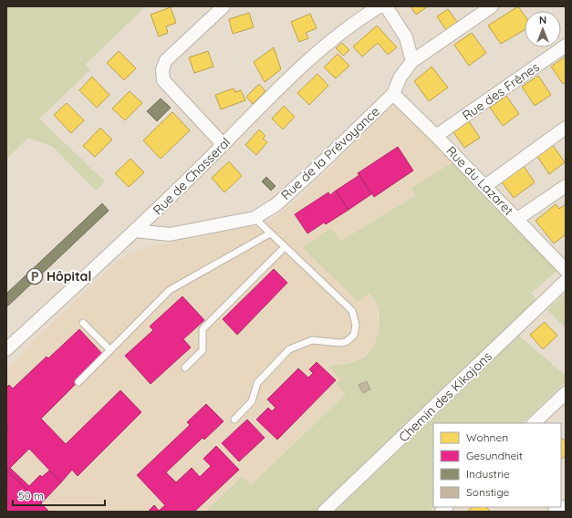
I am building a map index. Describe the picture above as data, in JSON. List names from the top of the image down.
{
  "streets": {
    "street": [
      "Rue des Frênes",
      "Rue de la Prévoyance",
      "Rue de Chasseral",
      "Rue du Lazaret",
      "Chemin des Kikajons"
    ]
  },
  "crossings": [
    ["Rue des Frênes", "Rue du Lazaret"],
    ["Rue de la Prévoyance", "Rue de Chasseral"],
    ["Rue de la Prévoyance", "Rue du Lazaret"]
  ],
  "places": {
    "parking": ["Hôpital"]
  },
  "legend": [
    "Wohnen",
    "Gesundheit",
    "Industrie",
    "Sonstige"
  ],
  "scale_bar": "50 m",
  "north": "top"
}
